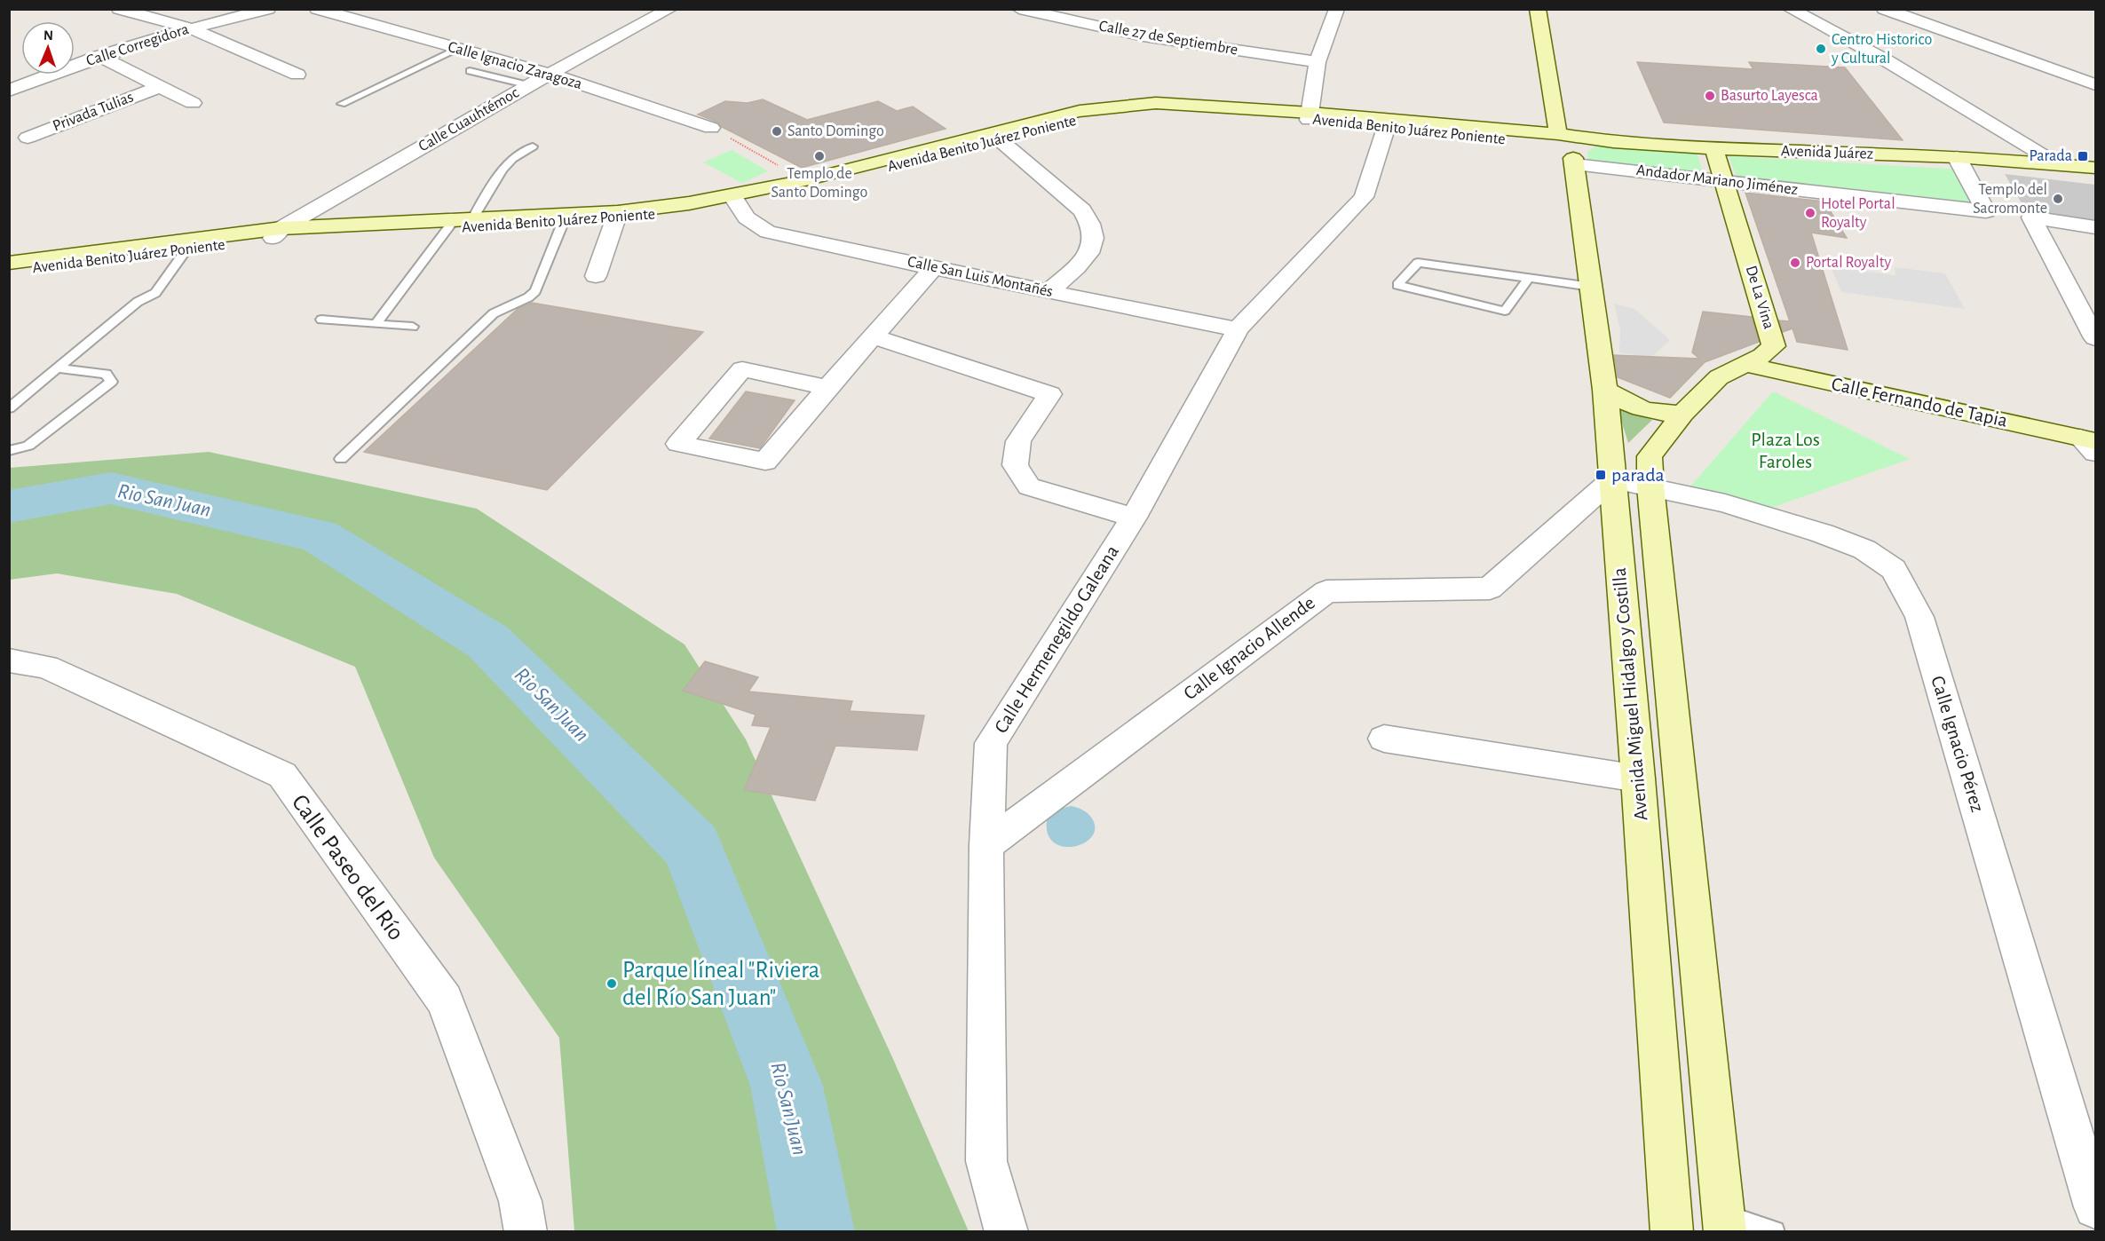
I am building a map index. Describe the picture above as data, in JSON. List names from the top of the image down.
{
  "streets": {
    "street": [
      "Calle 27 de Septiembre",
      "Calle Corregidora",
      "Calle Ignacio Zaragoza",
      "Privada Tulias",
      "Calle Cuauhtémoc",
      "Avenida Benito Juárez Poniente",
      "Avenida Juárez",
      "Andador Mariano Jiménez",
      "Calle San Luis Montañés",
      "De La Vina",
      "Calle Fernando de Tapia",
      "Calle Hermenegildo Galeana",
      "Calle Ignacio Allende",
      "Avenida Miguel Hidalgo y Costilla",
      "Calle Ignacio Pérez",
      "Calle Paseo del Río"
    ]
  },
  "crossings": [
    ["Calle Ignacio Zaragoza", "Calle Cuauhtémoc"],
    ["Calle Cuauhtémoc", "Avenida Benito Juárez Poniente"],
    ["Avenida Benito Juárez Poniente", "Avenida Juárez"],
    ["Avenida Benito Juárez Poniente", "Andador Mariano Jiménez"],
    ["Avenida Benito Juárez Poniente", "Calle San Luis Montañés"],
    ["Avenida Benito Juárez Poniente", "Calle Hermenegildo Galeana"],
    ["Avenida Benito Juárez Poniente", "Avenida Miguel Hidalgo y Costilla"],
    ["Avenida Juárez", "Andador Mariano Jiménez"],
    ["Avenida Juárez", "De La Vina"],
    ["Avenida Juárez", "Avenida Miguel Hidalgo y Costilla"],
    ["Andador Mariano Jiménez", "De La Vina"],
    ["Andador Mariano Jiménez", "Avenida Miguel Hidalgo y Costilla"],
    ["Calle San Luis Montañés", "Calle Hermenegildo Galeana"],
    ["De La Vina", "Calle Fernando de Tapia"],
    ["De La Vina", "Avenida Miguel Hidalgo y Costilla"],
    ["De La Vina", "Calle Ignacio Pérez"],
    ["Calle Hermenegildo Galeana", "Calle Ignacio Allende"],
    ["Calle Ignacio Allende", "Avenida Miguel Hidalgo y Costilla"],
    ["Calle Ignacio Allende", "Calle Ignacio Pérez"],
    ["Avenida Miguel Hidalgo y Costilla", "Calle Ignacio Pérez"]
  ],
  "water": ["Rio San Juan"],
  "parks": ["Plaza Los Faroles"],
  "places": {
    "other": [
      "Centro Historico y Cultural",
      "Basurto Layesca",
      "Santo Domingo",
      "Templo de Santo Domingo",
      "Templo del Sacromonte",
      "Hotel Portal Royalty",
      "Portal Royalty",
      "Parque líneal \"Riviera del Río San Juan\""
    ],
    "transit": ["Parada", "parada"]
  },
  "north": "top"
}
